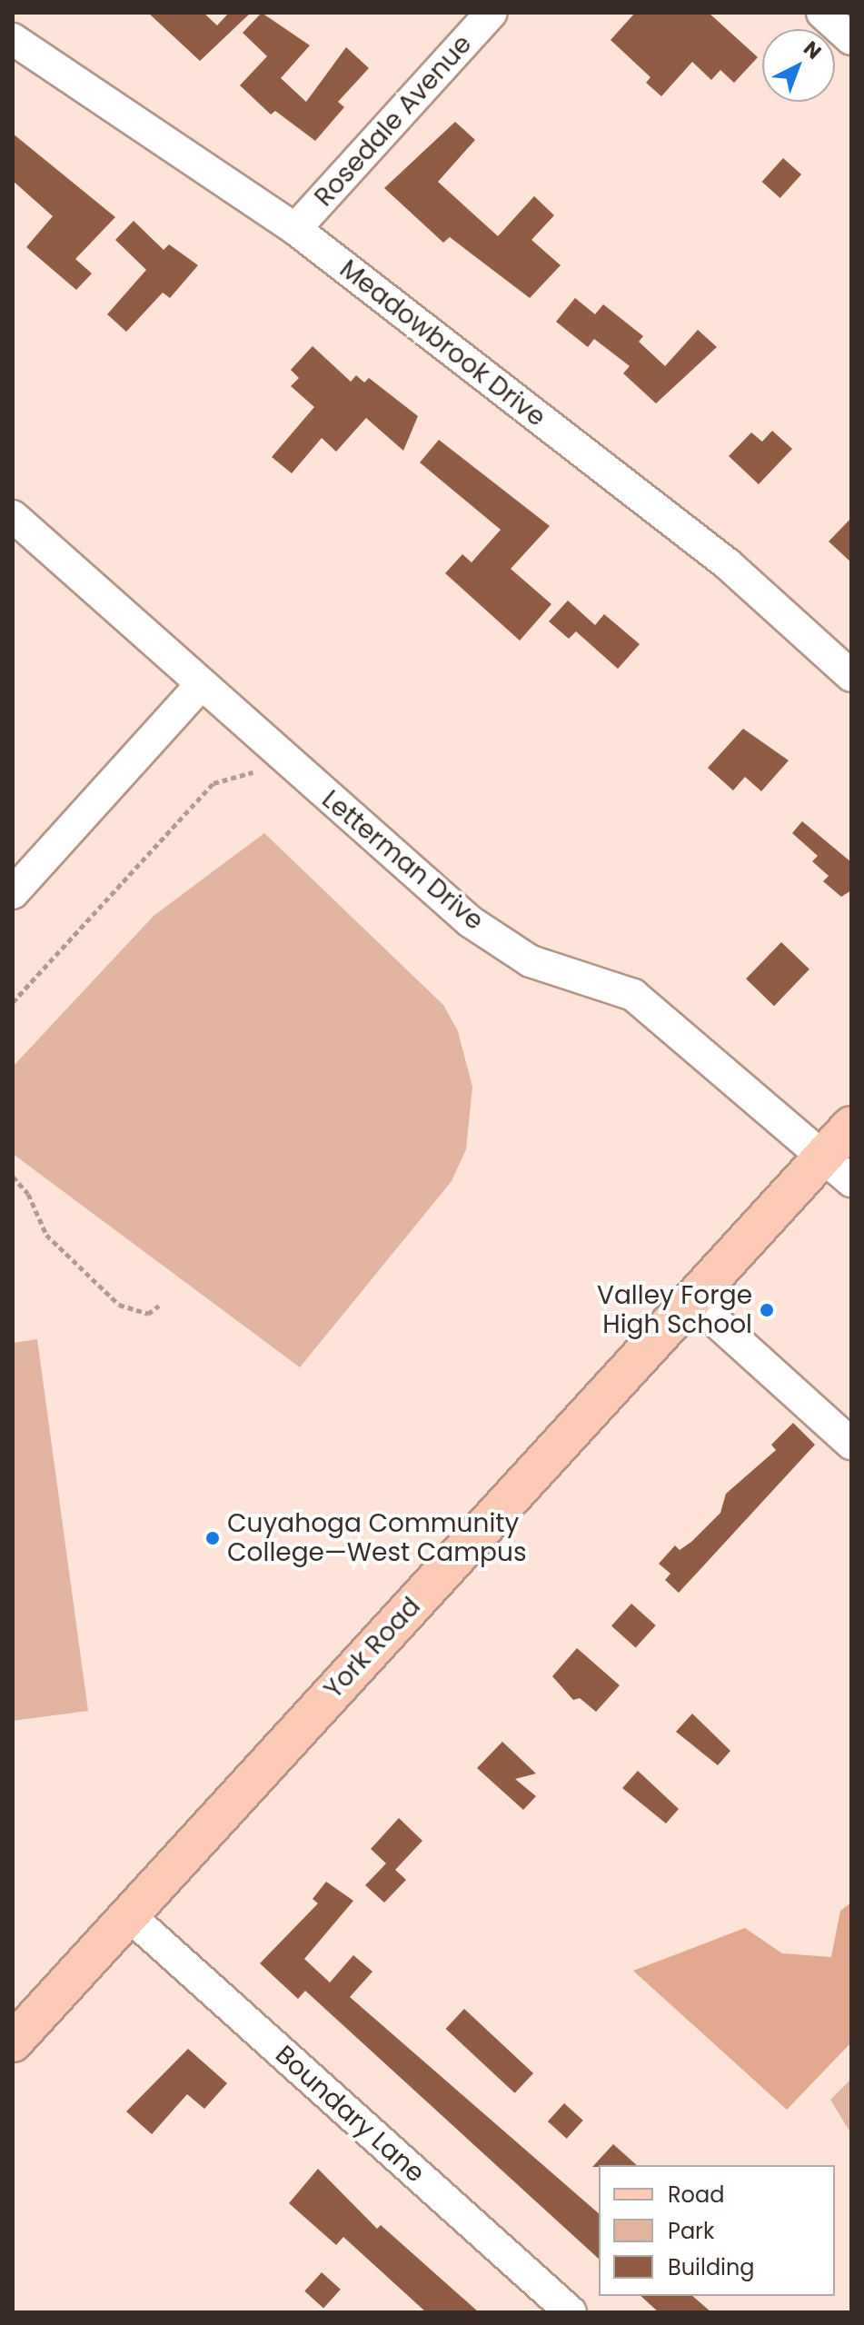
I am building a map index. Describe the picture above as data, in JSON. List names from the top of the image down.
{
  "streets": {
    "main road": ["York Road"],
    "street": [
      "Rosedale Avenue",
      "Meadowbrook Drive",
      "Letterman Drive",
      "Boundary Lane"
    ]
  },
  "crossings": [
    ["Rosedale Avenue", "Meadowbrook Drive"],
    ["Letterman Drive", "York Road"],
    ["York Road", "Boundary Lane"]
  ],
  "places": ["Valley Forge High School", "Cuyahoga Community College—West Campus"],
  "legend": ["Road", "Park", "Building"],
  "north": "top right"
}
